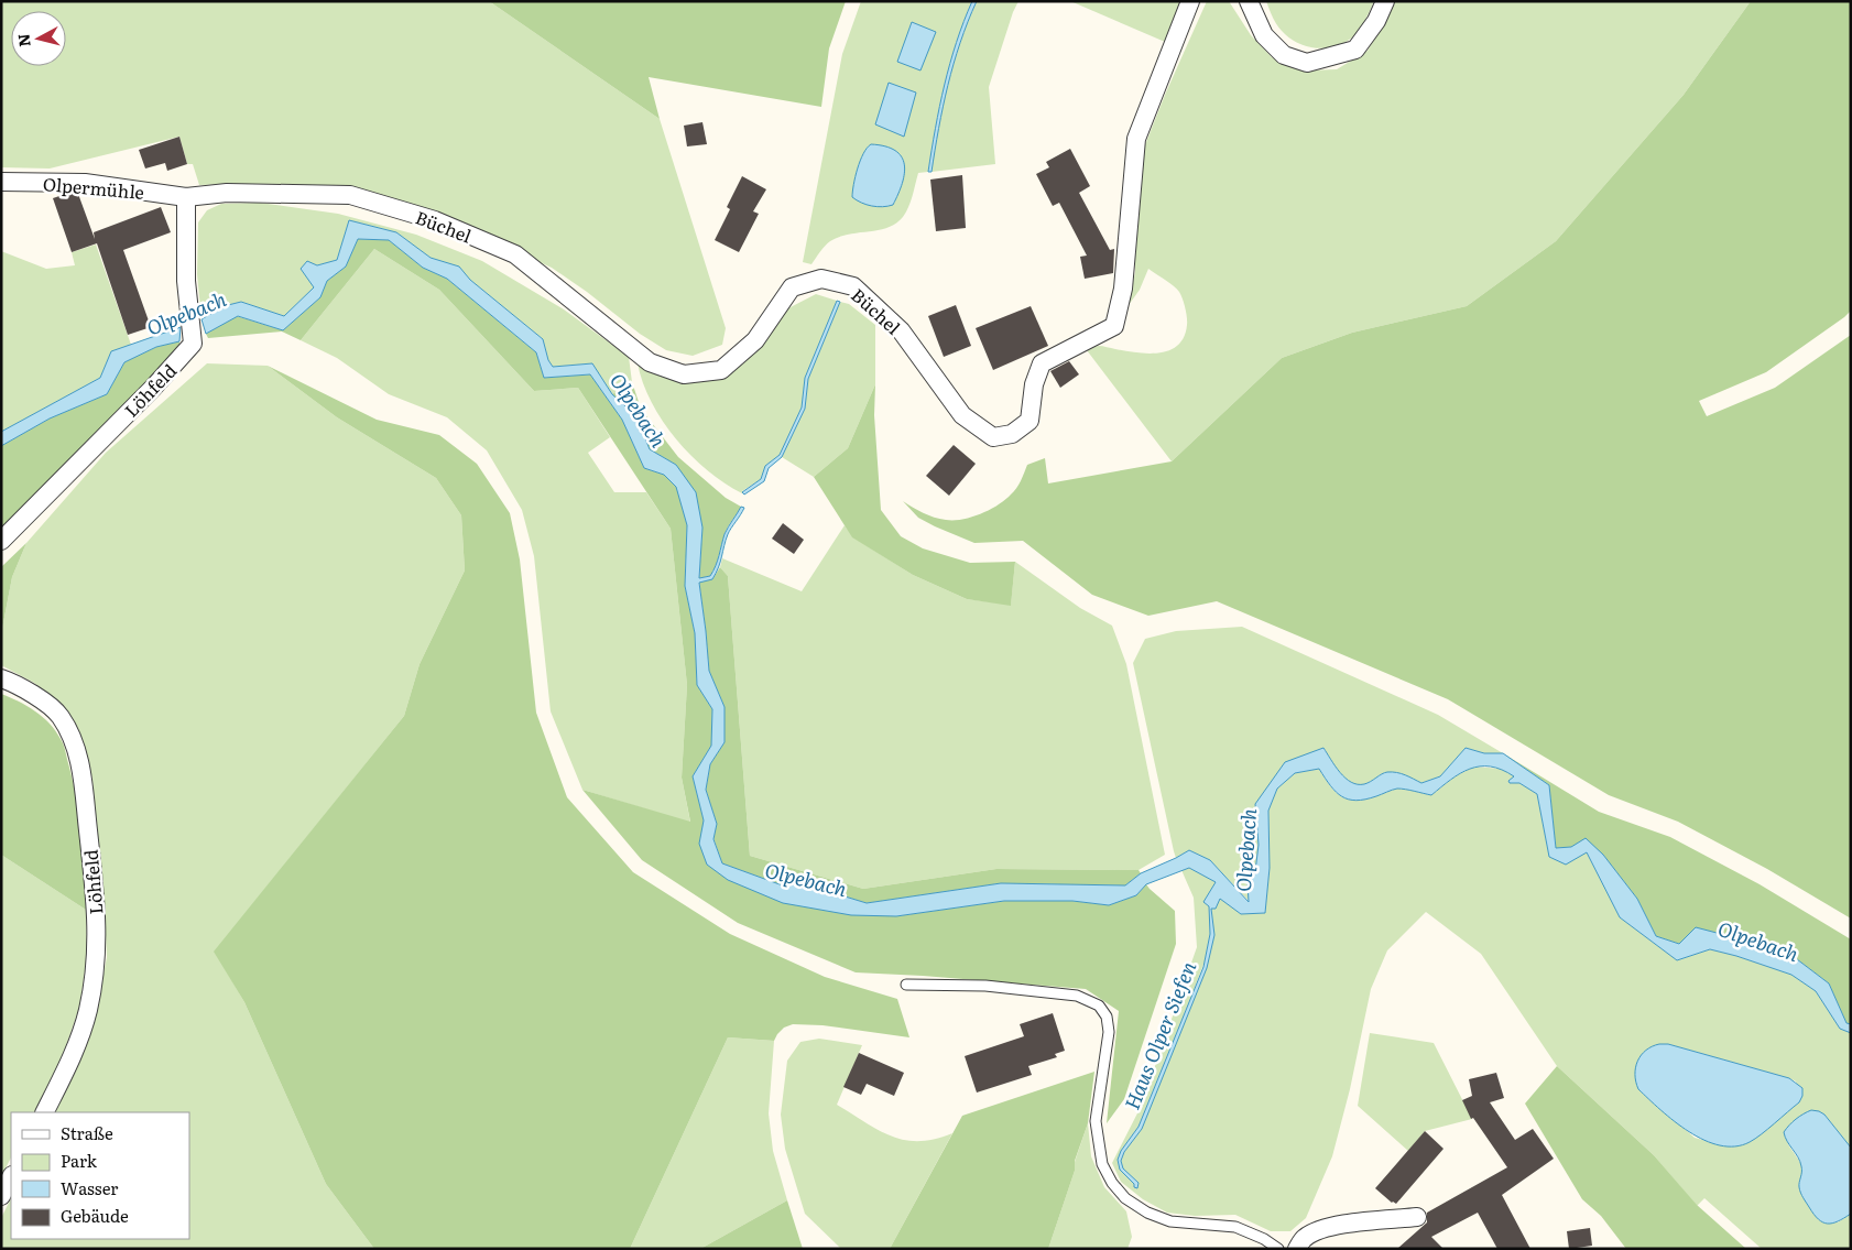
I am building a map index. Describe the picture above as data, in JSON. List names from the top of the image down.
{
  "streets": {
    "street": ["Olpermühle", "Büchel", "Löhfeld"]
  },
  "crossings": [
    ["Olpermühle", "Büchel"],
    ["Olpermühle", "Löhfeld"],
    ["Büchel", "Löhfeld"]
  ],
  "water": ["Olpebach", "Haus Olper Siefen"],
  "legend": [
    "Straße",
    "Park",
    "Wasser",
    "Gebäude"
  ],
  "north": "left"
}
